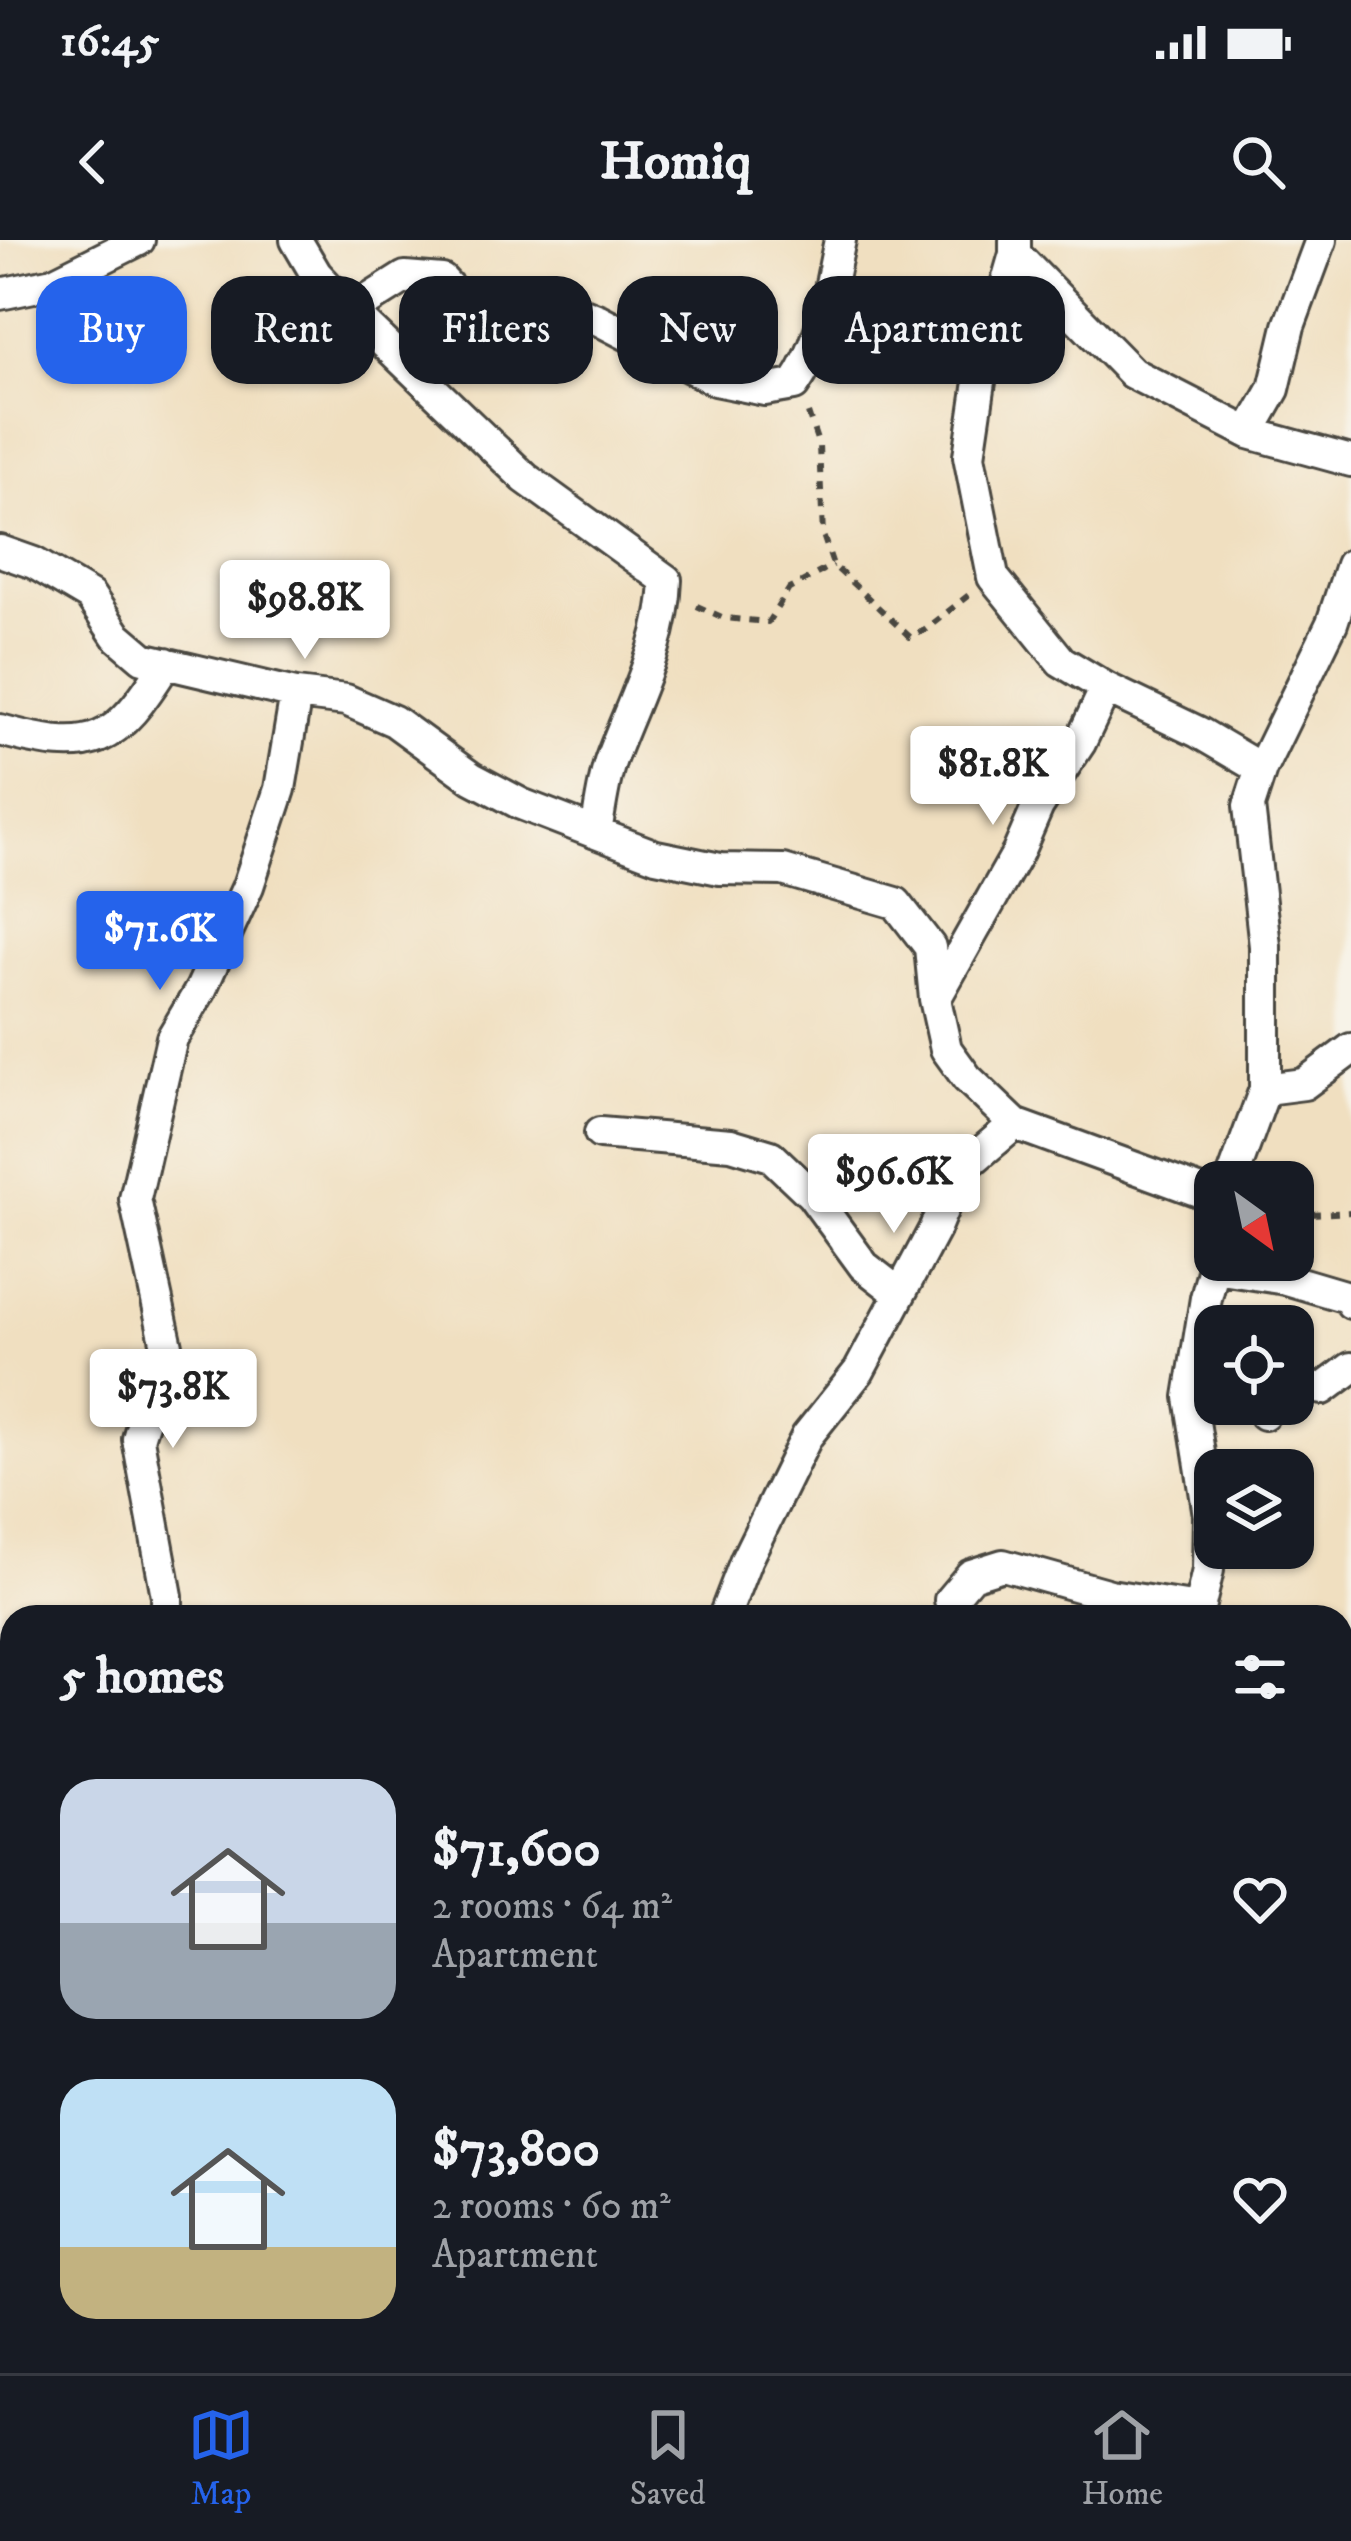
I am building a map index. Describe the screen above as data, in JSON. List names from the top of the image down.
{
  "north": "bottom right",
  "page": {
    "status": "16:45",
    "header": "Homiq",
    "chip": [
      "Buy",
      "Rent",
      "Filters",
      "New",
      "Apartment"
    ],
    "price": [
      "$98.8K",
      "$81.8K",
      "$71.6K",
      "$96.6K",
      "$73.8K"
    ],
    "heading": "5 homes",
    "list": [
      {
        "name": "$71,600",
        "note": "2 rooms · 64 m² · Apartment"
      },
      {
        "name": "$73,800",
        "note": "2 rooms · 60 m² · Apartment"
      }
    ],
    "tabs": ["Map", "Saved", "Home"]
  }
}
